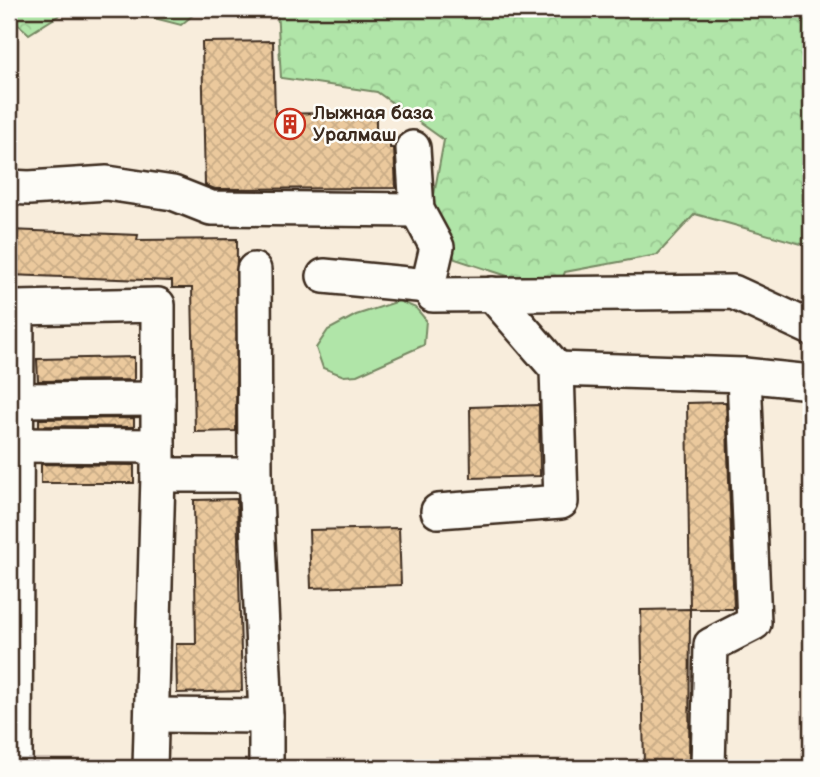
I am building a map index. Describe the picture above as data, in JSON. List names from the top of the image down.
{
  "places": {
    "building": ["Лыжная база Уралмаш"]
  }
}
